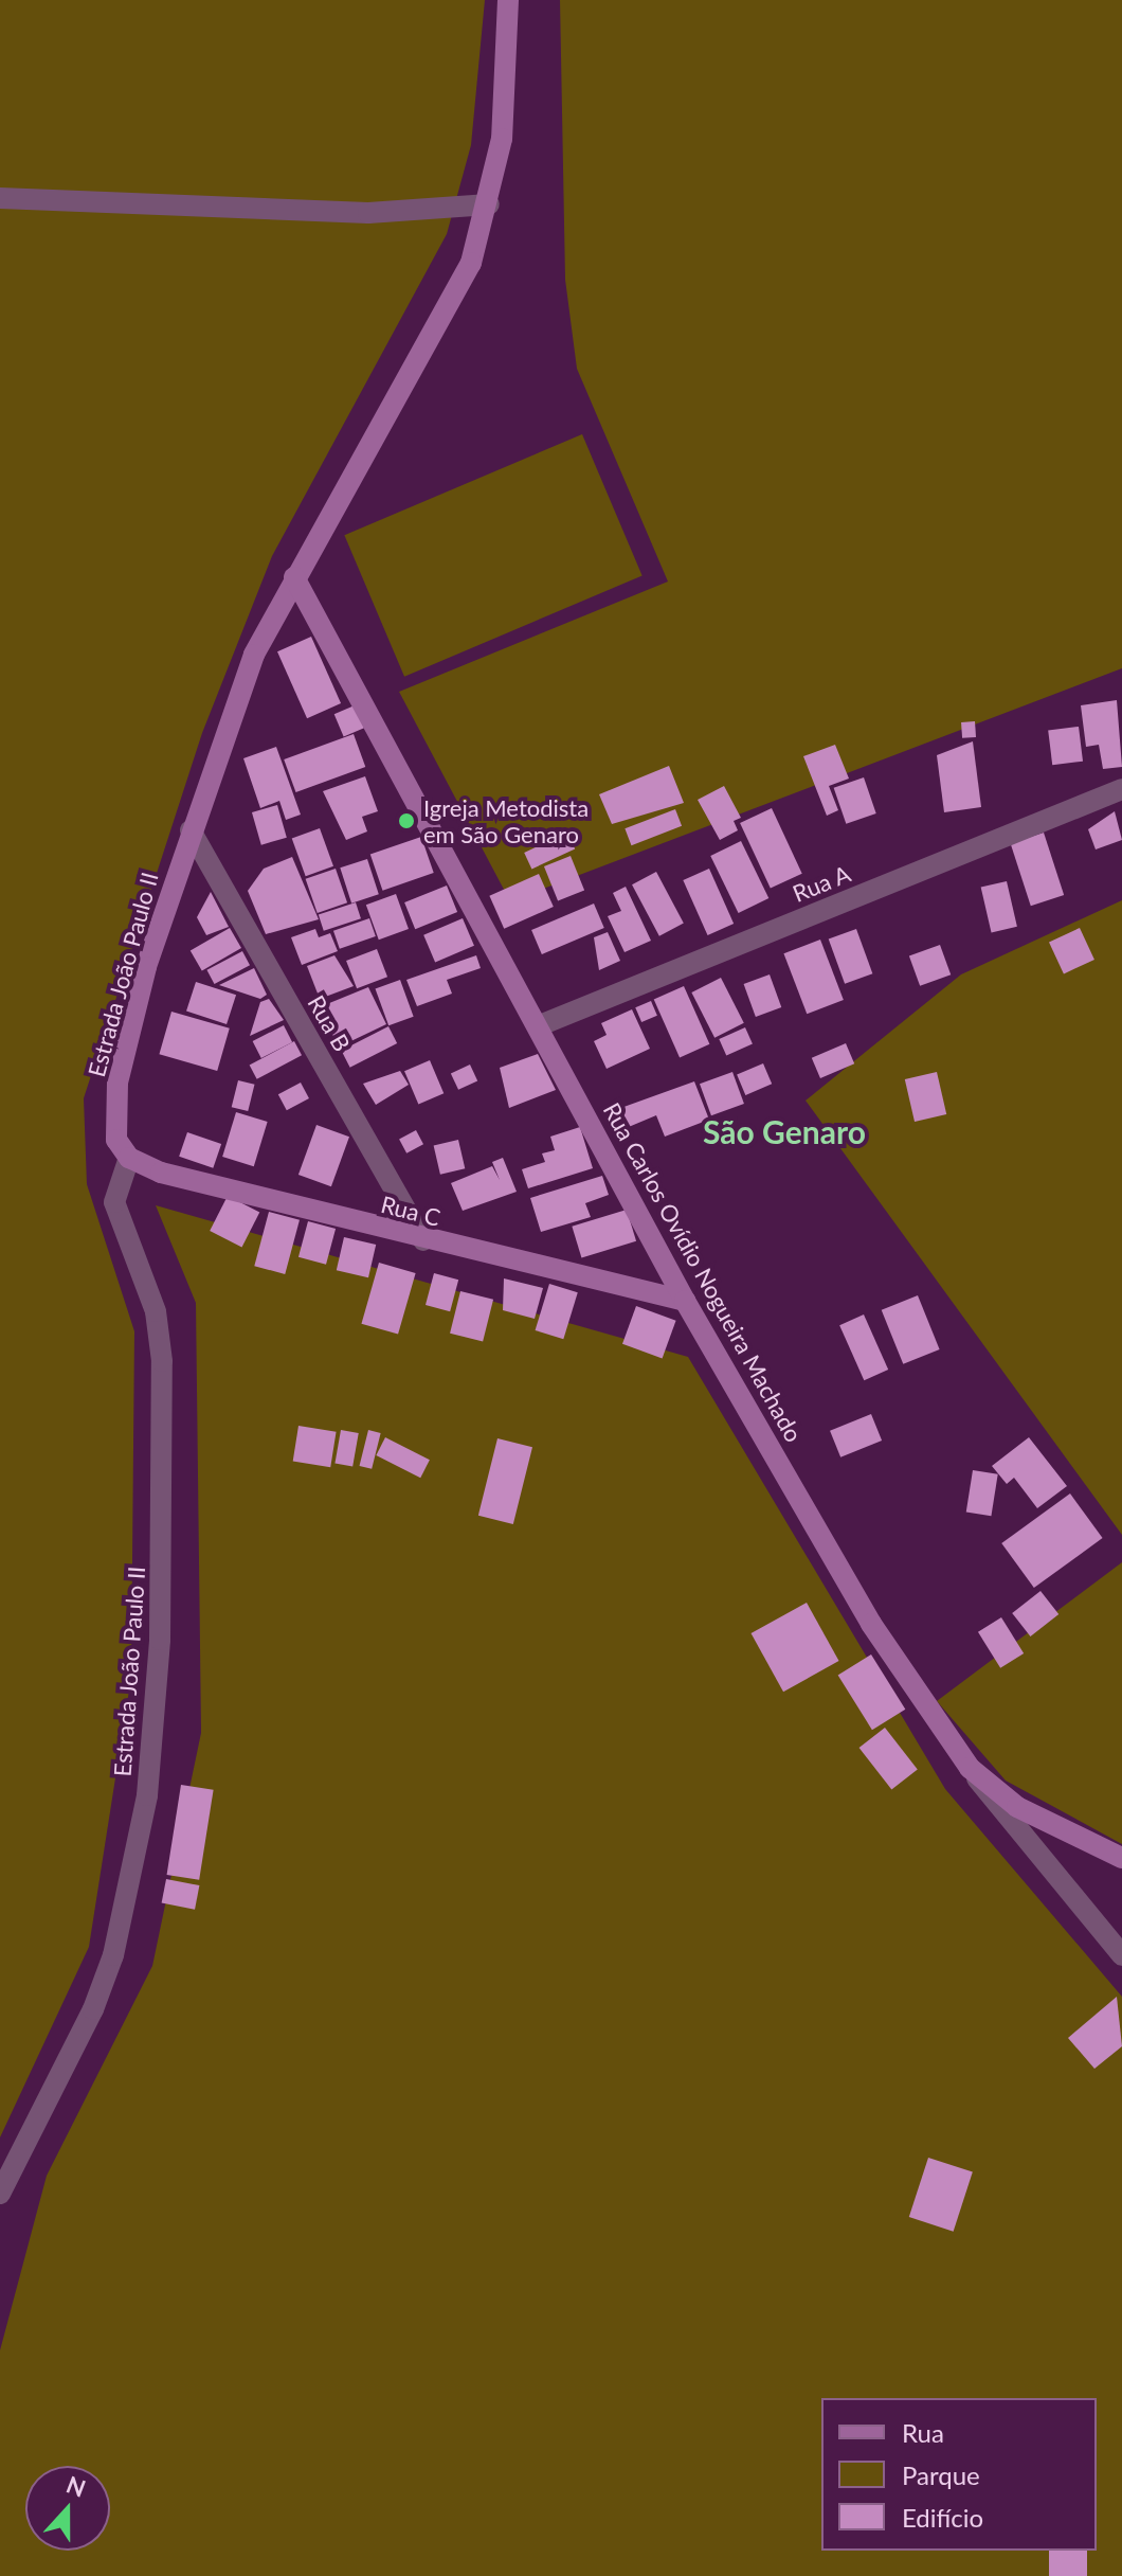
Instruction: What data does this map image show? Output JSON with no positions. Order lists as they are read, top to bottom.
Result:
{
  "streets": {
    "street": [
      "Rua A",
      "Estrada João Paulo II",
      "Rua B",
      "Rua C",
      "Rua Carlos Ovídio Nogueira Machado"
    ]
  },
  "crossings": [
    ["Rua A", "Rua Carlos Ovídio Nogueira Machado"],
    ["Estrada João Paulo II", "Rua B"],
    ["Estrada João Paulo II", "Rua C"],
    ["Estrada João Paulo II", "Rua Carlos Ovídio Nogueira Machado"],
    ["Rua B", "Rua C"],
    ["Rua C", "Rua Carlos Ovídio Nogueira Machado"]
  ],
  "districts": ["São Genaro"],
  "places": ["Igreja Metodista em São Genaro"],
  "legend": ["Rua", "Parque", "Edifício"],
  "north": "top"
}
